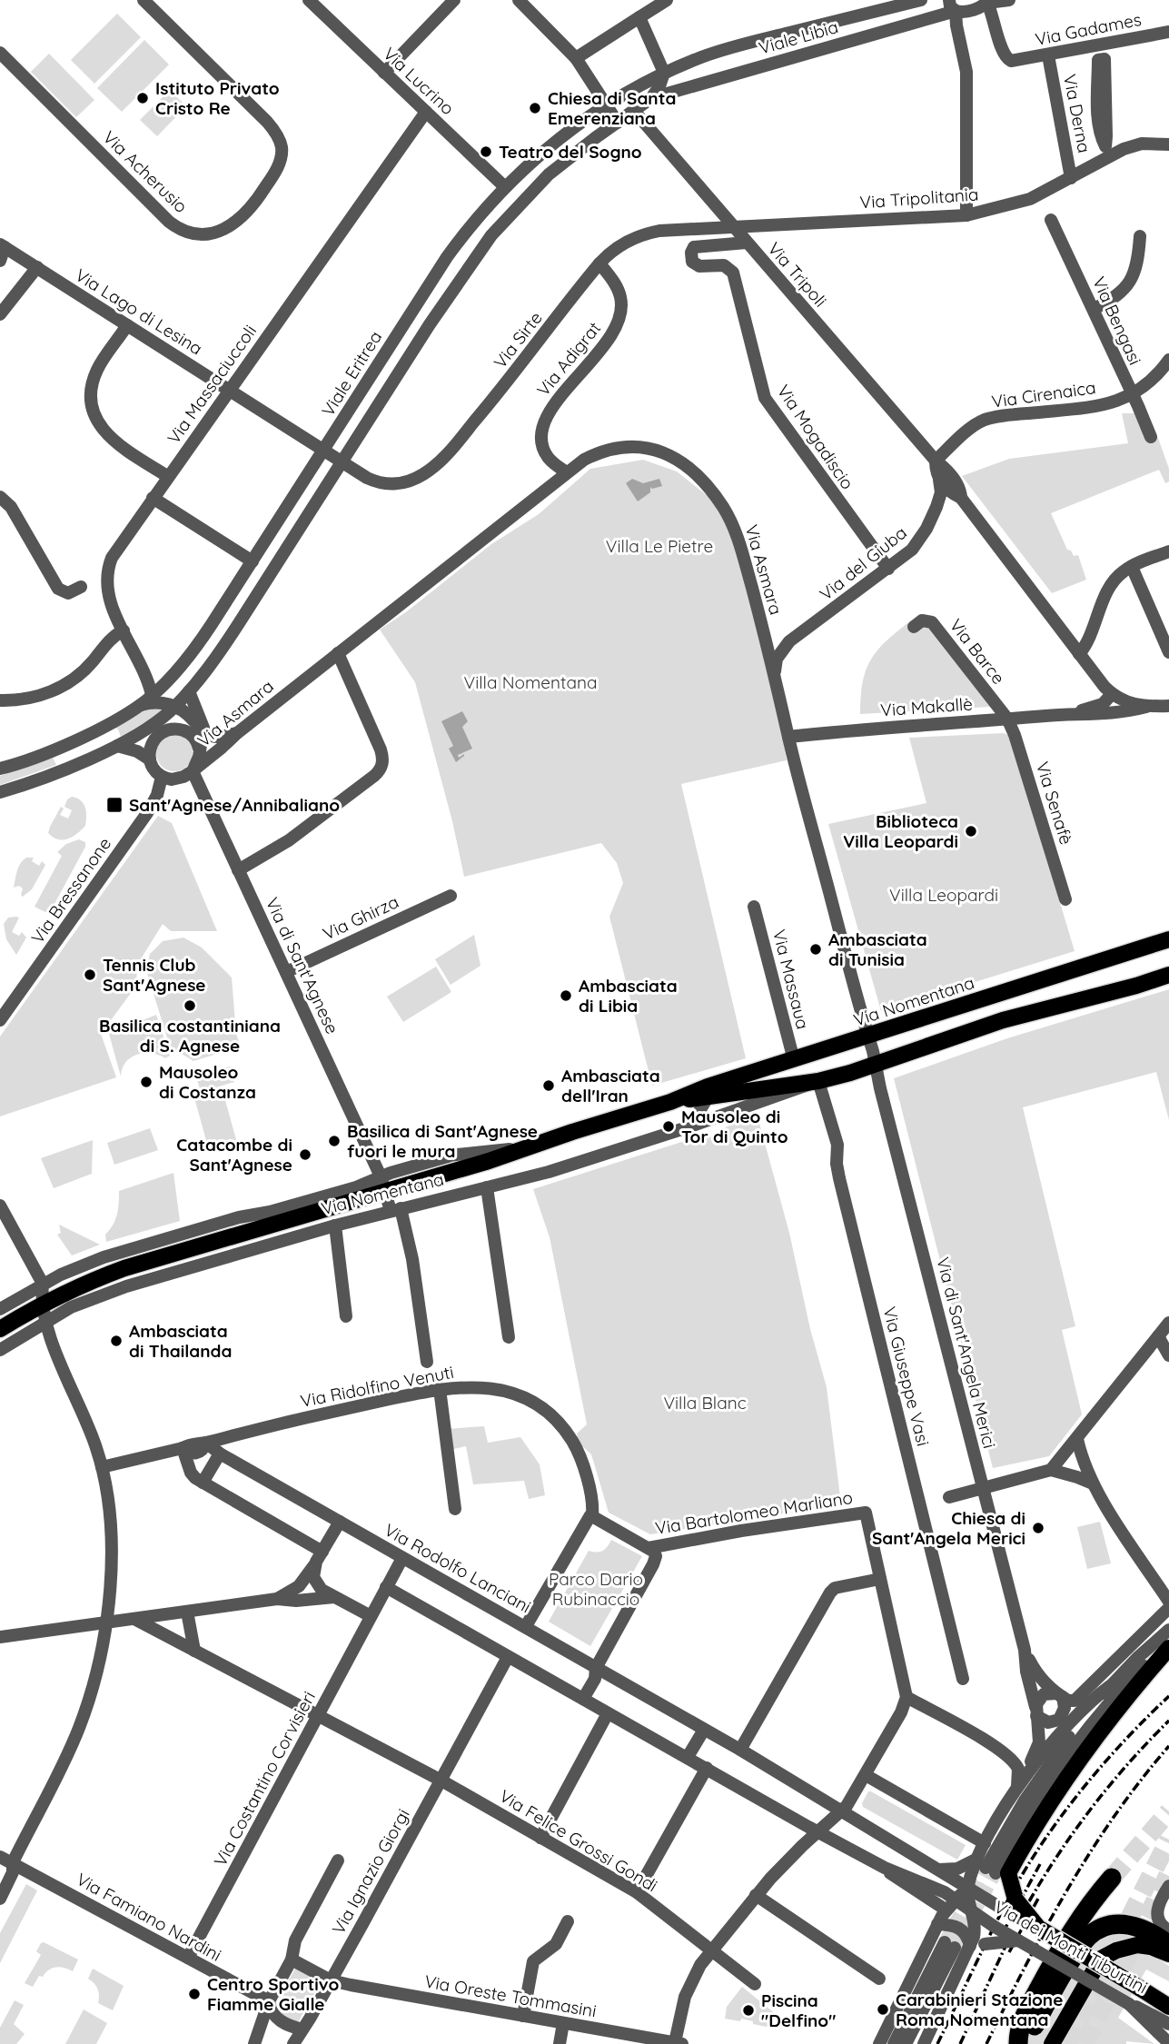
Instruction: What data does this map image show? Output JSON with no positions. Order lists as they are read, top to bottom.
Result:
{
  "streets": {
    "main road": ["Via Nomentana", "Via dei Monti Tiburtini"],
    "street": [
      "Via Gadames",
      "Viale Libia",
      "Via Lucrino",
      "Via Derna",
      "Via Acherusio",
      "Via Tripolitania",
      "Via Tripoli",
      "Via Lago di Lesina",
      "Via Bengasi",
      "Via Sirte",
      "Via Adigrat",
      "Viale Eritrea",
      "Via Massaciuccoli",
      "Via Cirenaica",
      "Via Mogadiscio",
      "Via del Giuba",
      "Via Asmara",
      "Via Barce",
      "Via Makallè",
      "Via Senafè",
      "Via Bressanone",
      "Via Ghirza",
      "Via di Sant'Agnese",
      "Via Massaua",
      "Via di Sant'Angela Merici",
      "Via Giuseppe Vasi",
      "Via Ridolfino Venuti",
      "Via Bartolomeo Marliano",
      "Via Rodolfo Lanciani",
      "Via Costantino Corvisieri",
      "Via Felice Grossi Gondi",
      "Via Ignazio Giorgi",
      "Via Famiano Nardini",
      "Via Oreste Tommasini"
    ]
  },
  "crossings": [
    ["Via Gadames", "Viale Libia"],
    ["Via Gadames", "Via Derna"],
    ["Viale Libia", "Viale Eritrea"],
    ["Via Lucrino", "Viale Eritrea"],
    ["Via Lucrino", "Via Massaciuccoli"],
    ["Via Derna", "Via Tripolitania"],
    ["Via Tripolitania", "Via Tripoli"],
    ["Via Tripolitania", "Via Sirte"],
    ["Via Tripoli", "Via Sirte"],
    ["Via Tripoli", "Via Cirenaica"],
    ["Via Tripoli", "Via Mogadiscio"],
    ["Via Tripoli", "Via del Giuba"],
    ["Via Tripoli", "Via Makallè"],
    ["Via Lago di Lesina", "Via Sirte"],
    ["Via Lago di Lesina", "Viale Eritrea"],
    ["Via Lago di Lesina", "Via Massaciuccoli"],
    ["Via Bengasi", "Via Cirenaica"],
    ["Via Sirte", "Via Adigrat"],
    ["Via Sirte", "Viale Eritrea"],
    ["Via Adigrat", "Via Asmara"],
    ["Viale Eritrea", "Via Massaciuccoli"],
    ["Via Mogadiscio", "Via del Giuba"],
    ["Via del Giuba", "Via Asmara"],
    ["Via Asmara", "Via Makallè"],
    ["Via Asmara", "Via Bressanone"],
    ["Via Asmara", "Via di Sant'Agnese"],
    ["Via Asmara", "Via Nomentana"],
    ["Via Asmara", "Via di Sant'Angela Merici"],
    ["Via Barce", "Via Makallè"],
    ["Via Barce", "Via Senafè"],
    ["Via Makallè", "Via Senafè"],
    ["Via Bressanone", "Via di Sant'Agnese"],
    ["Via Ghirza", "Via di Sant'Agnese"],
    ["Via di Sant'Agnese", "Via Nomentana"],
    ["Via Massaua", "Via Nomentana"],
    ["Via Nomentana", "Via di Sant'Angela Merici"],
    ["Via Nomentana", "Via Giuseppe Vasi"],
    ["Via Ridolfino Venuti", "Via Rodolfo Lanciani"],
    ["Via Rodolfo Lanciani", "Via Costantino Corvisieri"],
    ["Via Rodolfo Lanciani", "Via dei Monti Tiburtini"],
    ["Via Costantino Corvisieri", "Via Felice Grossi Gondi"],
    ["Via Costantino Corvisieri", "Via Famiano Nardini"],
    ["Via Felice Grossi Gondi", "Via Ignazio Giorgi"],
    ["Via Ignazio Giorgi", "Via Oreste Tommasini"]
  ],
  "parks": [
    "Villa Le Pietre",
    "Villa Nomentana",
    "Villa Leopardi",
    "Villa Blanc",
    "Parco Dario Rubinaccio"
  ],
  "places": {
    "other": [
      "Istituto Privato Cristo Re",
      "Chiesa di Santa Emerenziana",
      "Teatro del Sogno",
      "Biblioteca Villa Leopardi",
      "Ambasciata di Tunisia",
      "Tennis Club Sant'Agnese",
      "Ambasciata di Libia",
      "Basilica costantiniana di S. Agnese",
      "Mausoleo di Costanza",
      "Ambasciata dell'Iran",
      "Mausoleo di Tor di Quinto",
      "Basilica di Sant'Agnese fuori le mura",
      "Catacombe di Sant'Agnese",
      "Ambasciata di Thailanda",
      "Chiesa di Sant'Angela Merici",
      "Centro Sportivo Fiamme Gialle",
      "Carabinieri Stazione Roma Nomentana",
      "Piscina \"Delfino\""
    ],
    "transit": ["Sant'Agnese/Annibaliano"]
  }
}
